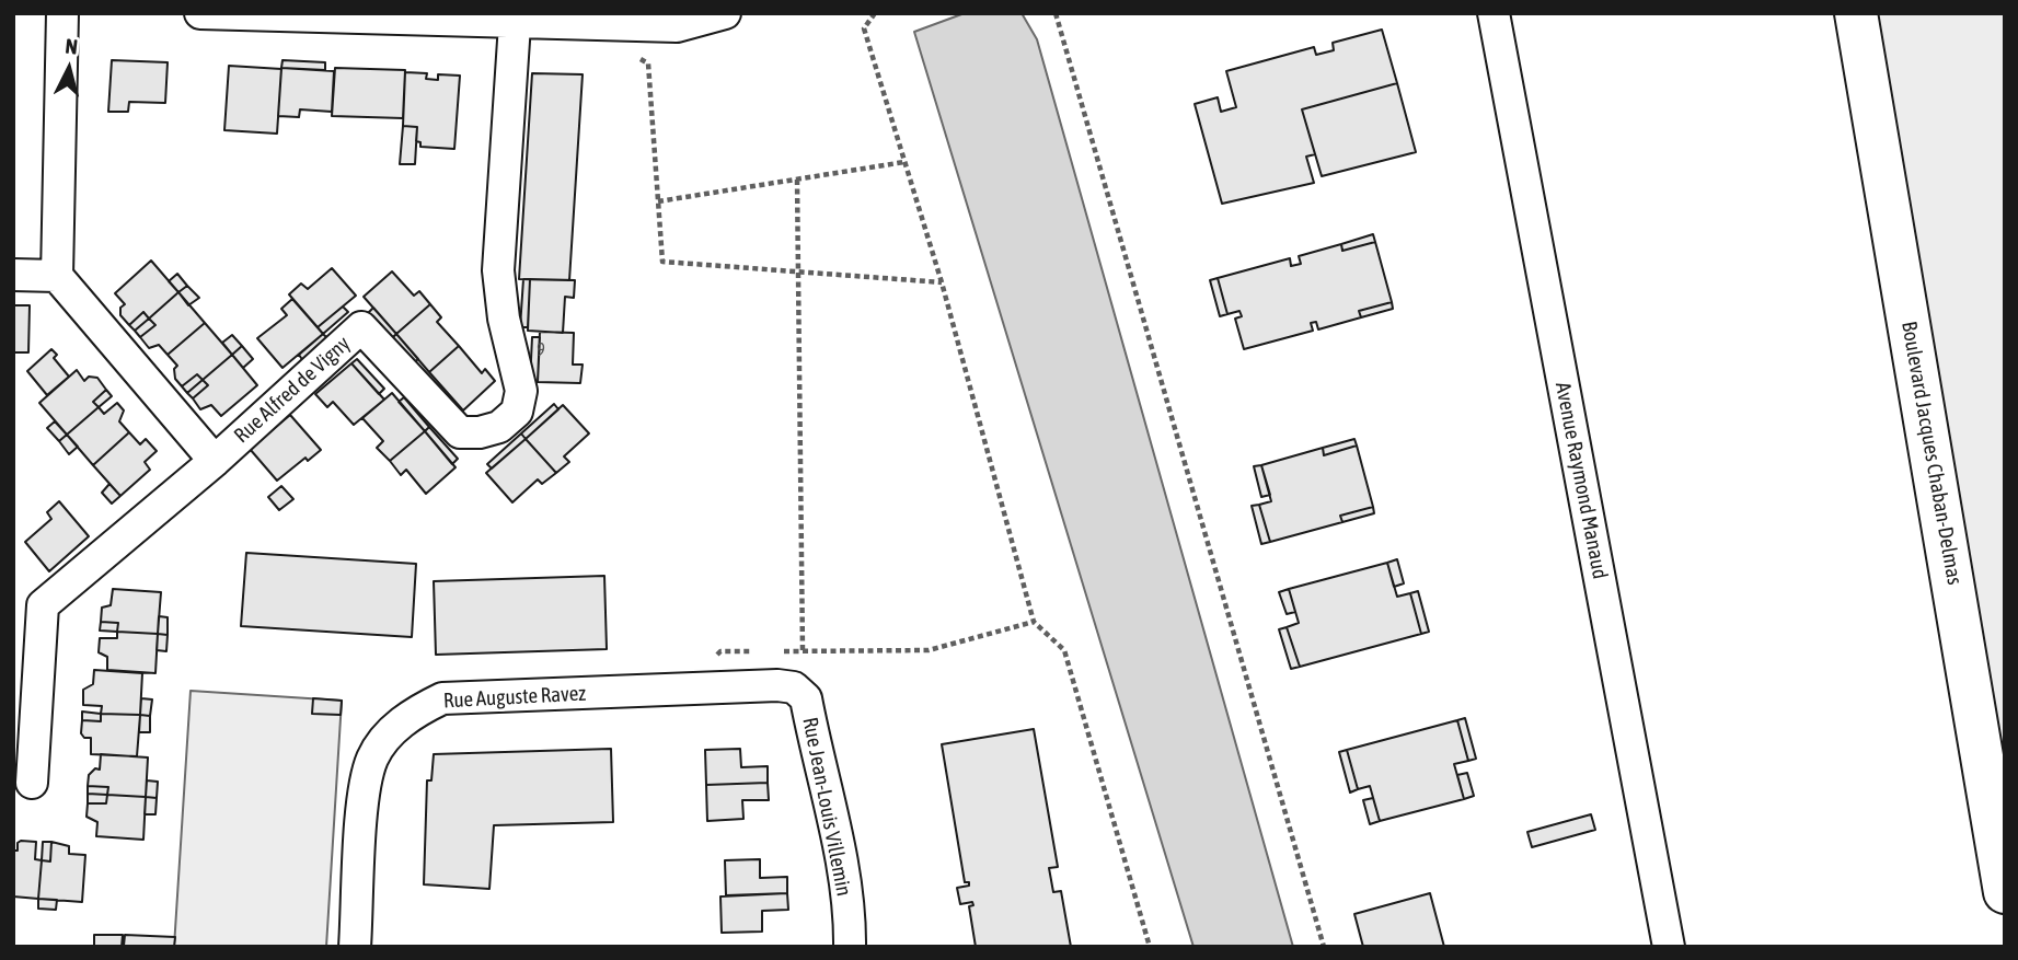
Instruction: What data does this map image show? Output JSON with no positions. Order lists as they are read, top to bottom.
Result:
{
  "streets": {
    "main road": ["Boulevard Jacques Chaban-Delmas"],
    "street": [
      "Rue Alfred de Vigny",
      "Avenue Raymond Manaud",
      "Rue Auguste Ravez",
      "Rue Jean-Louis Villemin"
    ]
  },
  "crossings": [
    ["Rue Auguste Ravez", "Rue Jean-Louis Villemin"]
  ],
  "house_numbers": ["9"],
  "north": "top"
}
